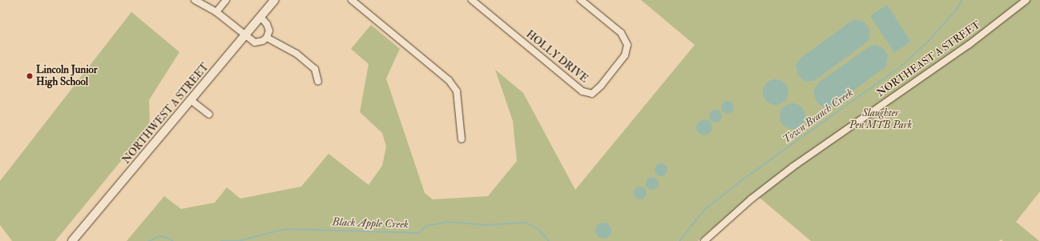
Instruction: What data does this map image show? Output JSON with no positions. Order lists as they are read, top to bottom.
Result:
{
  "streets": {
    "street": ["HOLLY DRIVE", "NORTHEAST A STREET", "NORTHWEST A STREET"]
  },
  "water": ["Town Branch Creek", "Black Apple Creek"],
  "parks": ["Slaughter Pen MTB Park"],
  "places": ["Lincoln Junior High School"]
}
